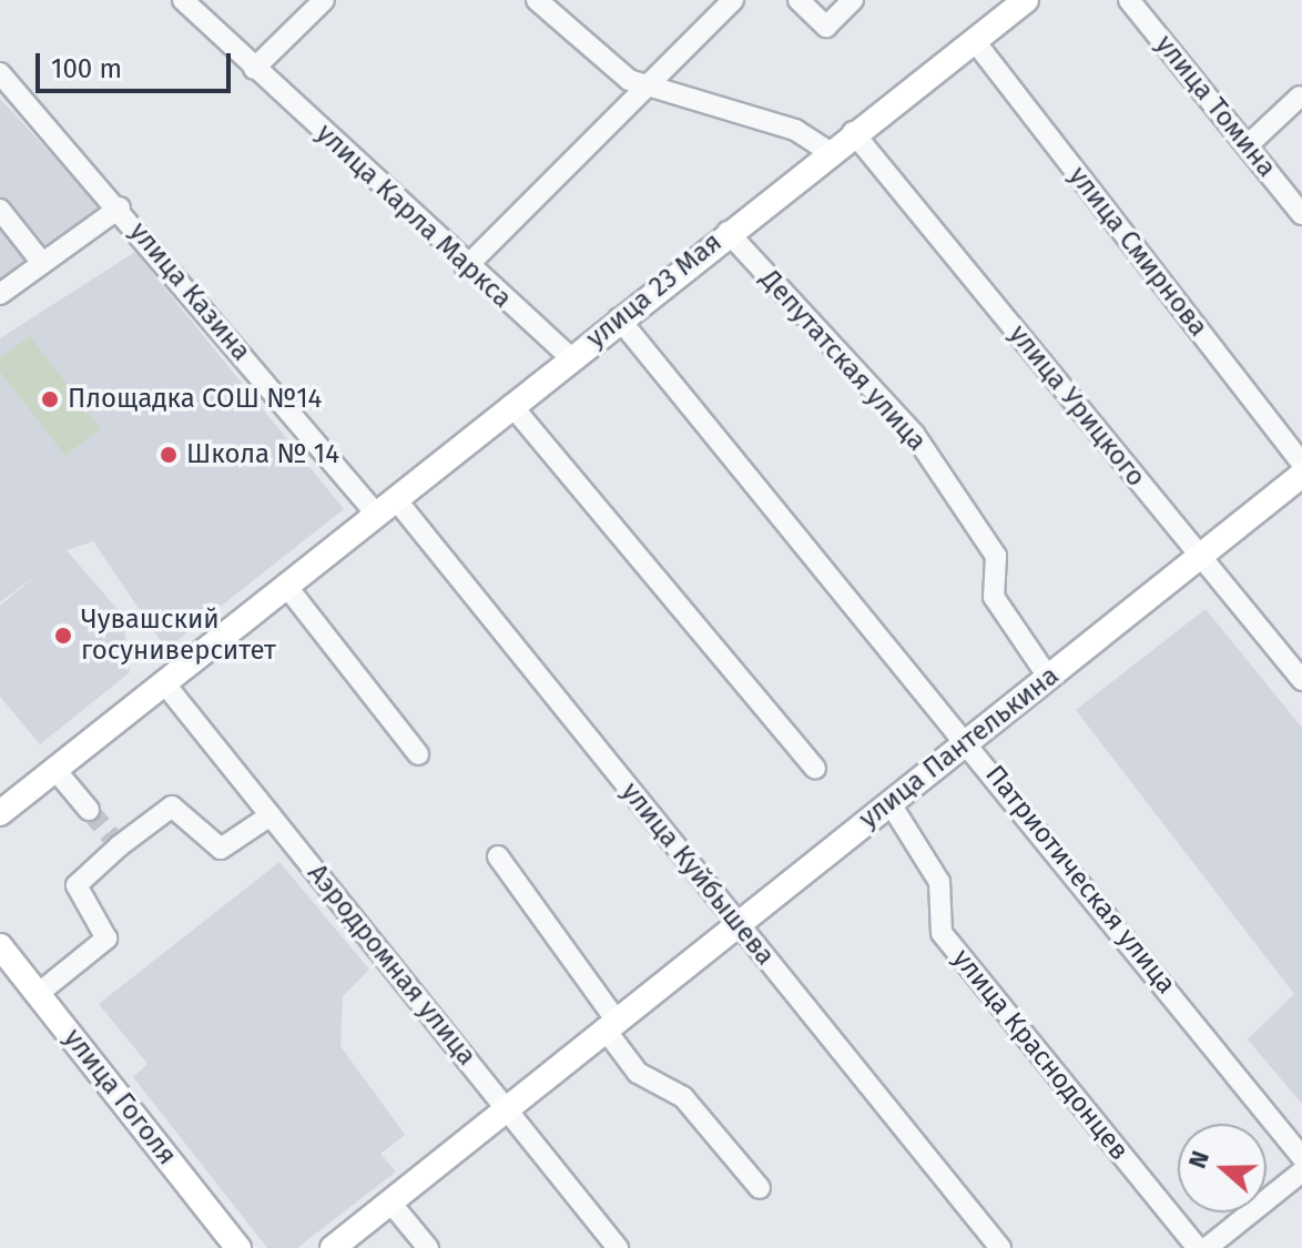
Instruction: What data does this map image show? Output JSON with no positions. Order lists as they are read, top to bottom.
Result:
{
  "streets": {
    "main road": ["улица 23 Мая", "улица Пантелькина", "улица Гоголя"],
    "street": [
      "улица Томина",
      "улица Карла Маркса",
      "улица Смирнова",
      "улица Казина",
      "Депутатская улица",
      "улица Урицкого",
      "улица Куйбышева",
      "Патриотическая улица",
      "Аэродромная улица",
      "улица Краснодонцев"
    ]
  },
  "crossings": [
    ["улица Карла Маркса", "улица 23 Мая"],
    ["улица Смирнова", "улица 23 Мая"],
    ["улица 23 Мая", "улица Казина"],
    ["улица 23 Мая", "Депутатская улица"],
    ["улица 23 Мая", "улица Урицкого"],
    ["улица 23 Мая", "улица Куйбышева"],
    ["улица 23 Мая", "Патриотическая улица"],
    ["улица 23 Мая", "Аэродромная улица"],
    ["улица Казина", "улица Куйбышева"],
    ["Депутатская улица", "улица Пантелькина"],
    ["улица Урицкого", "улица Пантелькина"],
    ["улица Пантелькина", "улица Куйбышева"],
    ["улица Пантелькина", "Патриотическая улица"],
    ["улица Пантелькина", "Аэродромная улица"],
    ["улица Пантелькина", "улица Краснодонцев"]
  ],
  "places": ["Площадка СОШ №14", "Школа № 14", "Чувашский госуниверситет"],
  "scale_bar": "100 m",
  "north": "left"
}
